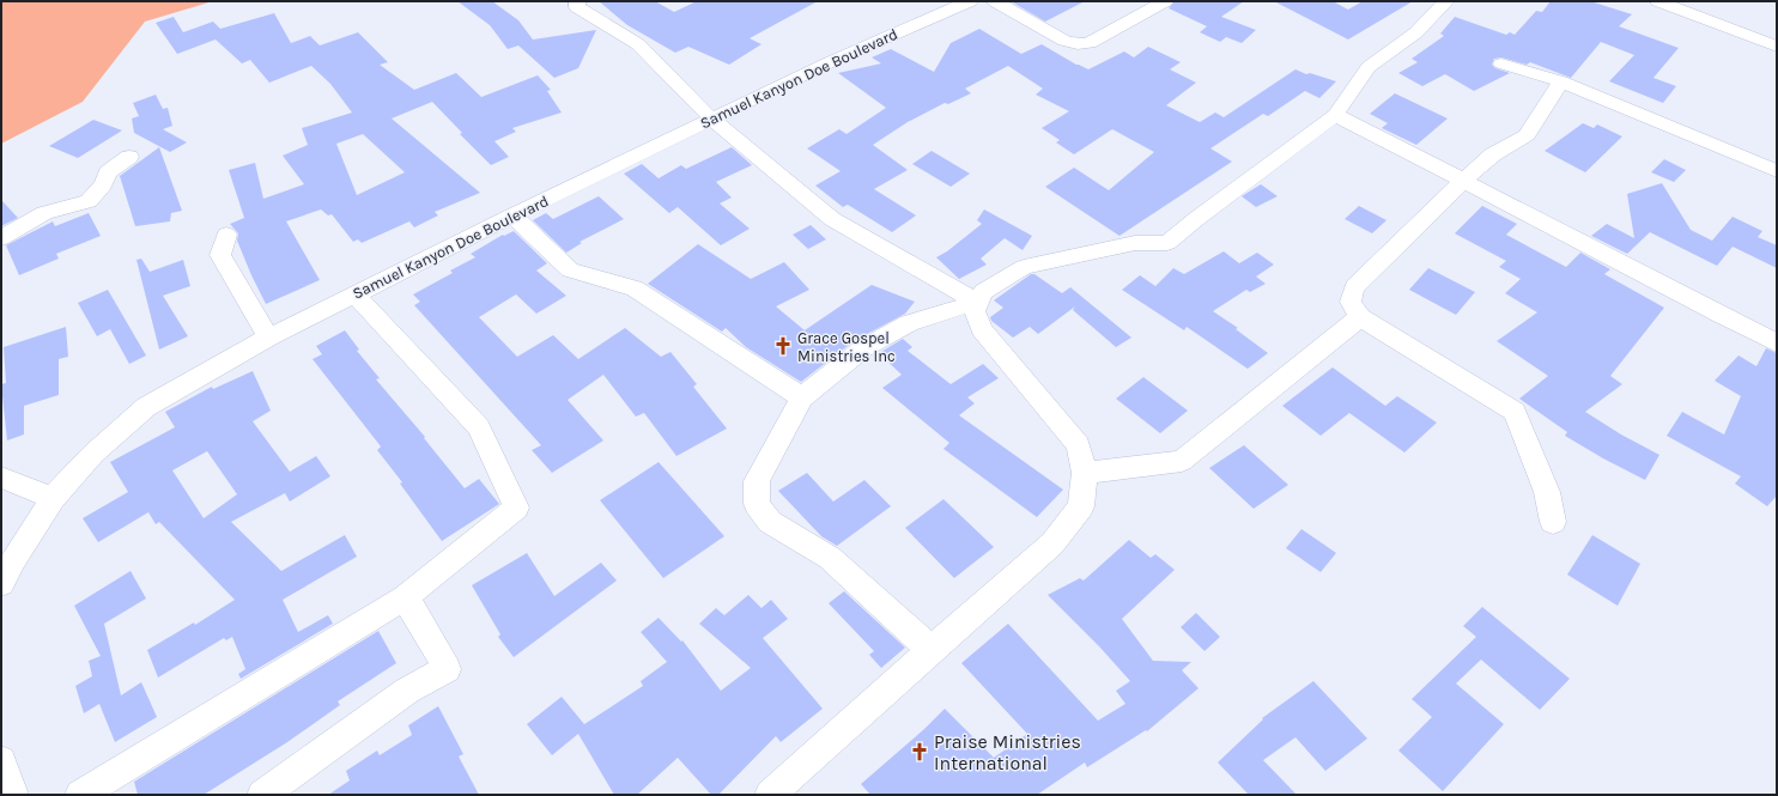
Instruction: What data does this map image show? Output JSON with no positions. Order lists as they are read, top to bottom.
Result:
{
  "streets": {
    "street": ["Samuel Kanyon Doe Boulevard"]
  },
  "places": {
    "church": ["Grace Gospel Ministries Inc", "Praise Ministries International"]
  }
}
